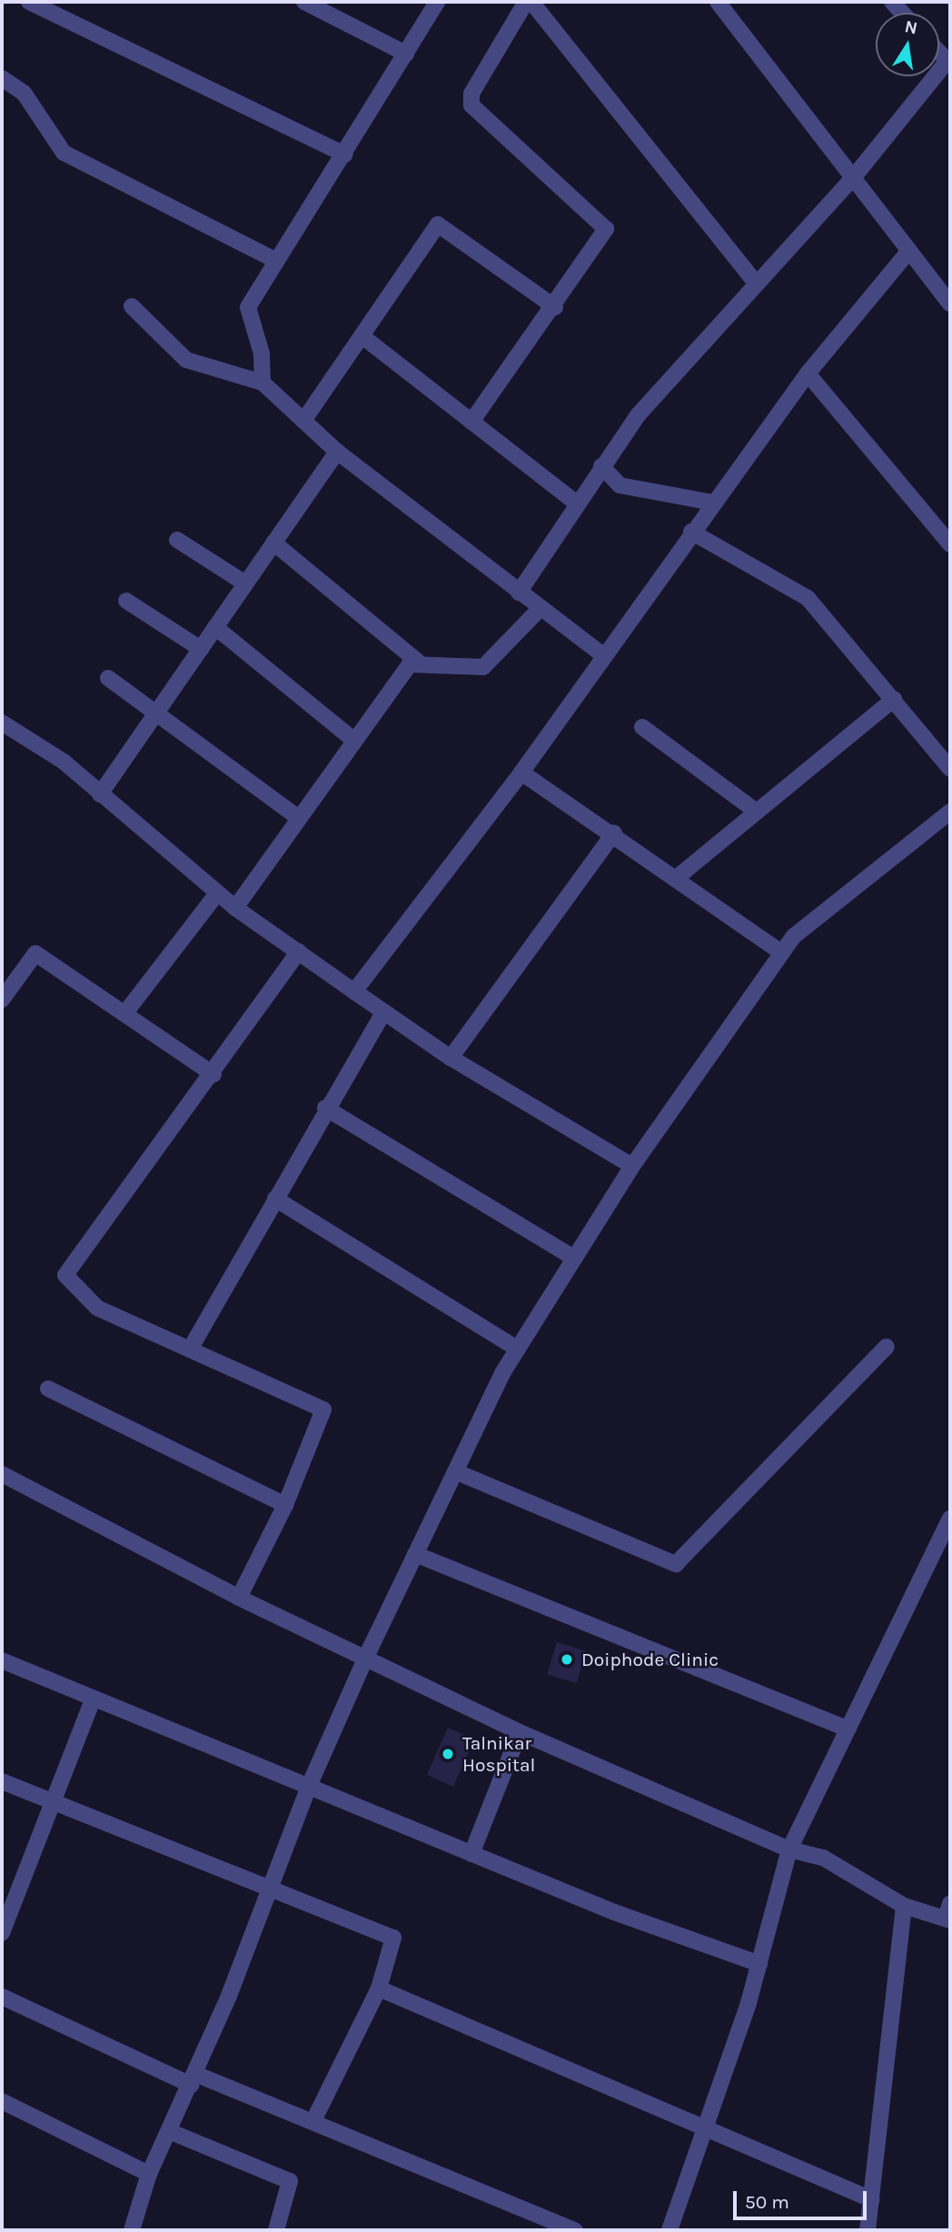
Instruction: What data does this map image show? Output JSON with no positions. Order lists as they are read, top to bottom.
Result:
{
  "places": ["Doiphode Clinic", "Talnikar Hospital"],
  "scale_bar": "50 m",
  "north": "top"
}
